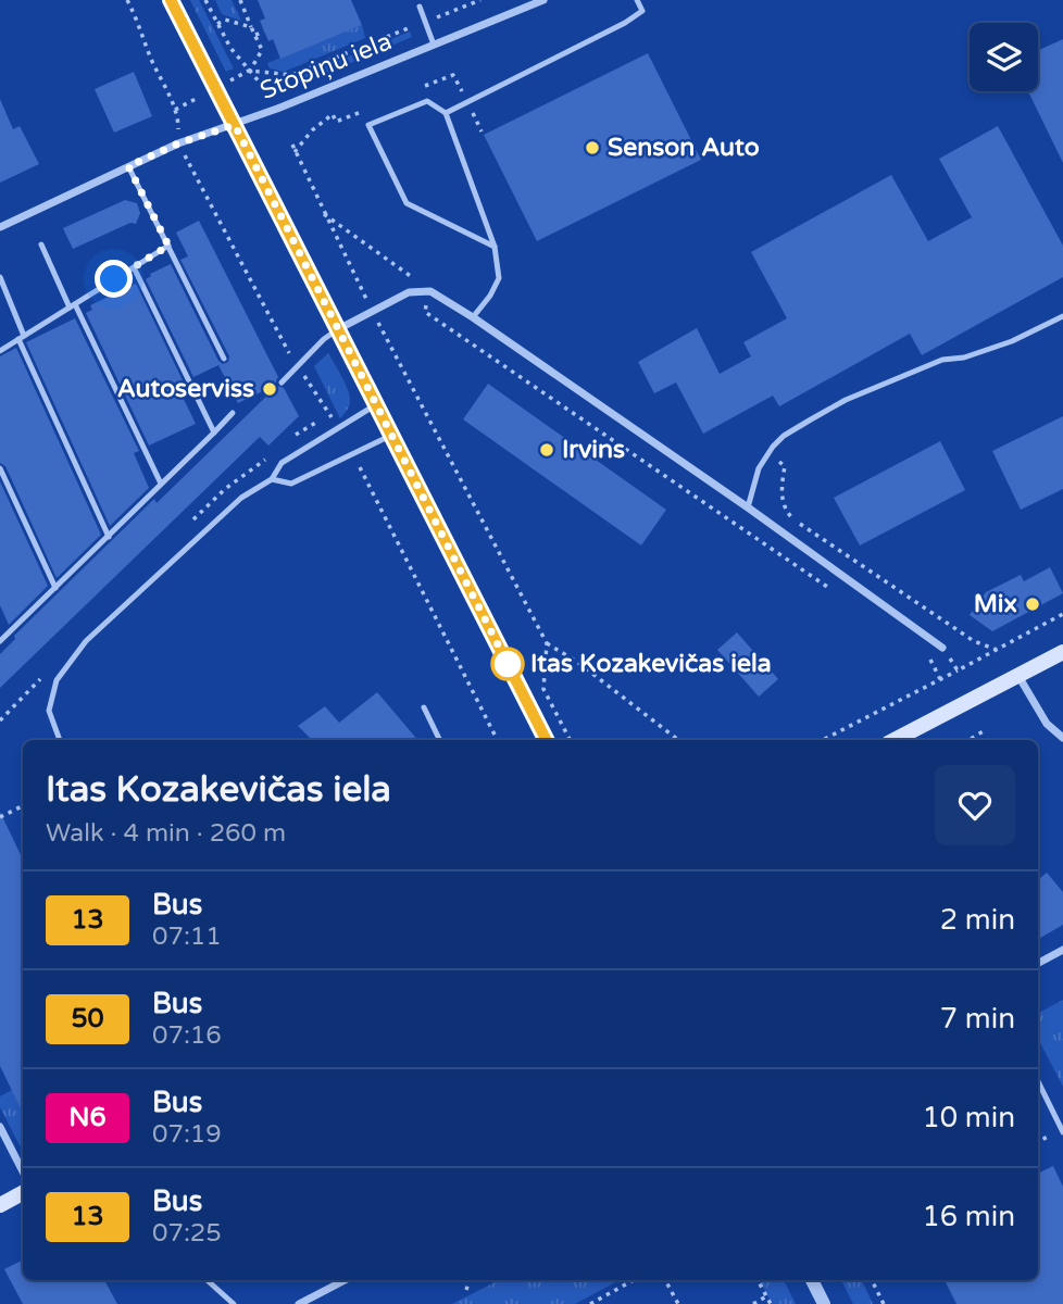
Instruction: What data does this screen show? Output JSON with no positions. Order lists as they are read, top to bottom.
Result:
{
  "streets": {
    "street": ["Stopiņu iela"]
  },
  "places": [
    "Senson Auto",
    "Autoserviss",
    "Irvins",
    "Mix",
    "Itas Kozakevičas iela"
  ],
  "lines": ["bus line 13"],
  "page": {
    "heading": ["Itas Kozakevičas iela", "Walk · 4 min · 260 m"],
    "list": [
      {
        "mark": "13",
        "name": "Bus",
        "note": "07:11",
        "value": "2 min"
      },
      {
        "mark": "50",
        "name": "Bus",
        "note": "07:16",
        "value": "7 min"
      },
      {
        "mark": "N6",
        "name": "Bus",
        "note": "07:19",
        "value": "10 min"
      },
      {
        "mark": "13",
        "name": "Bus",
        "note": "07:25",
        "value": "16 min"
      }
    ]
  }
}
